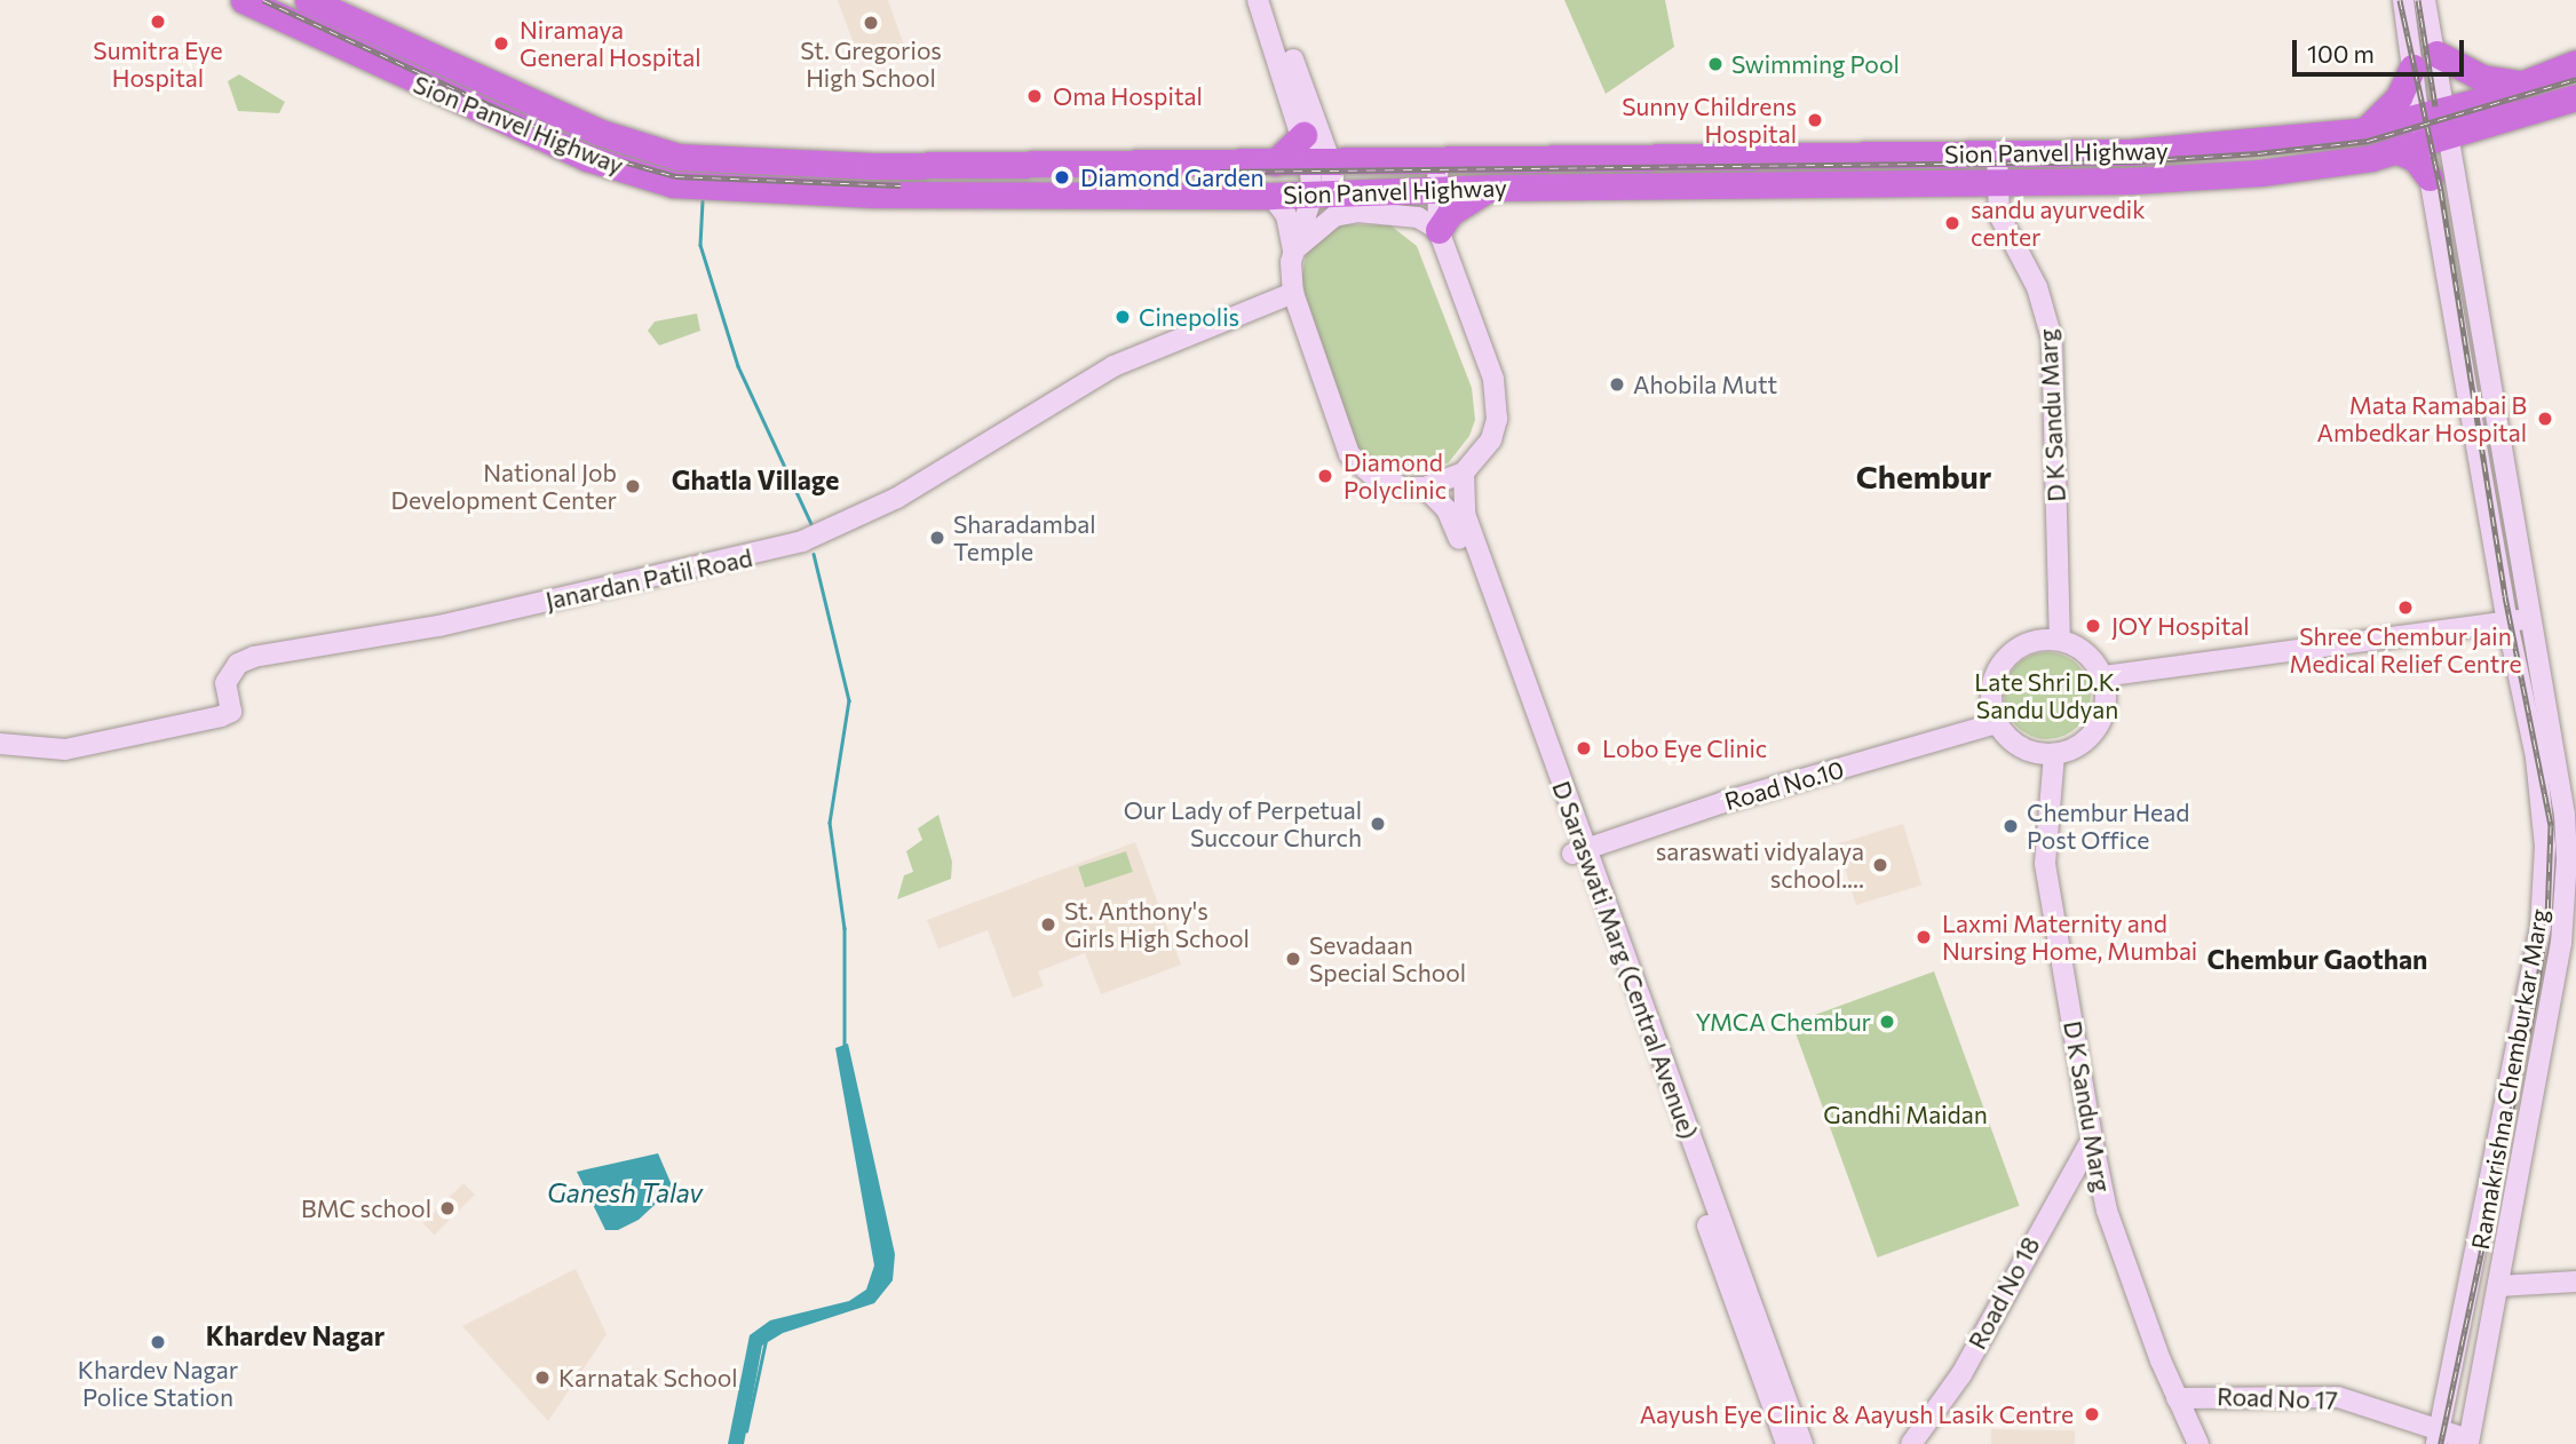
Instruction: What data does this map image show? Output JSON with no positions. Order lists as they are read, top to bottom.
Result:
{
  "streets": {
    "highway": ["Sion Panvel Highway"],
    "main road": [
      "D K Sandu Marg",
      "Janardan Patil Road",
      "Road No.10",
      "D Saraswati Marg (Central Avenue)",
      "Ramakrishna Chemburkar Marg",
      "Road No 18",
      "Road No 17"
    ]
  },
  "crossings": [
    ["Sion Panvel Highway", "D K Sandu Marg"],
    ["Sion Panvel Highway", "Ramakrishna Chemburkar Marg"],
    ["D K Sandu Marg", "Road No.10"],
    ["D K Sandu Marg", "Road No 18"],
    ["D K Sandu Marg", "Road No 17"],
    ["Janardan Patil Road", "D Saraswati Marg (Central Avenue)"],
    ["Road No.10", "D Saraswati Marg (Central Avenue)"],
    ["Ramakrishna Chemburkar Marg", "Road No 17"]
  ],
  "districts": [
    "Chembur",
    "Ghatla Village",
    "Chembur Gaothan",
    "Khardev Nagar"
  ],
  "water": ["Ganesh Talav"],
  "parks": ["Late Shri D.K. Sandu Udyan", "Gandhi Maidan"],
  "places": [
    "Sumitra Eye Hospital",
    "St. Gregorios High School",
    "Niramaya General Hospital",
    "Swimming Pool",
    "Oma Hospital",
    "Sunny Childrens Hospital",
    "Diamond Garden",
    "sandu ayurvedik center",
    "Cinepolis",
    "Ahobila Mutt",
    "Mata Ramabai B Ambedkar Hospital",
    "Diamond Polyclinic",
    "National Job Development Center",
    "Sharadambal Temple",
    "Shree Chembur Jain Medical Relief Centre",
    "JOY Hospital",
    "Lobo Eye Clinic",
    "Our Lady of Perpetual Succour Church",
    "Chembur Head Post Office",
    "saraswati vidyalaya school....",
    "St. Anthony's Girls High School",
    "Laxmi Maternity and Nursing Home, Mumbai",
    "Sevadaan Special School",
    "YMCA Chembur",
    "BMC school",
    "Khardev Nagar Police Station",
    "Karnatak School",
    "Aayush Eye Clinic & Aayush Lasik Centre"
  ],
  "scale_bar": "100 m"
}
